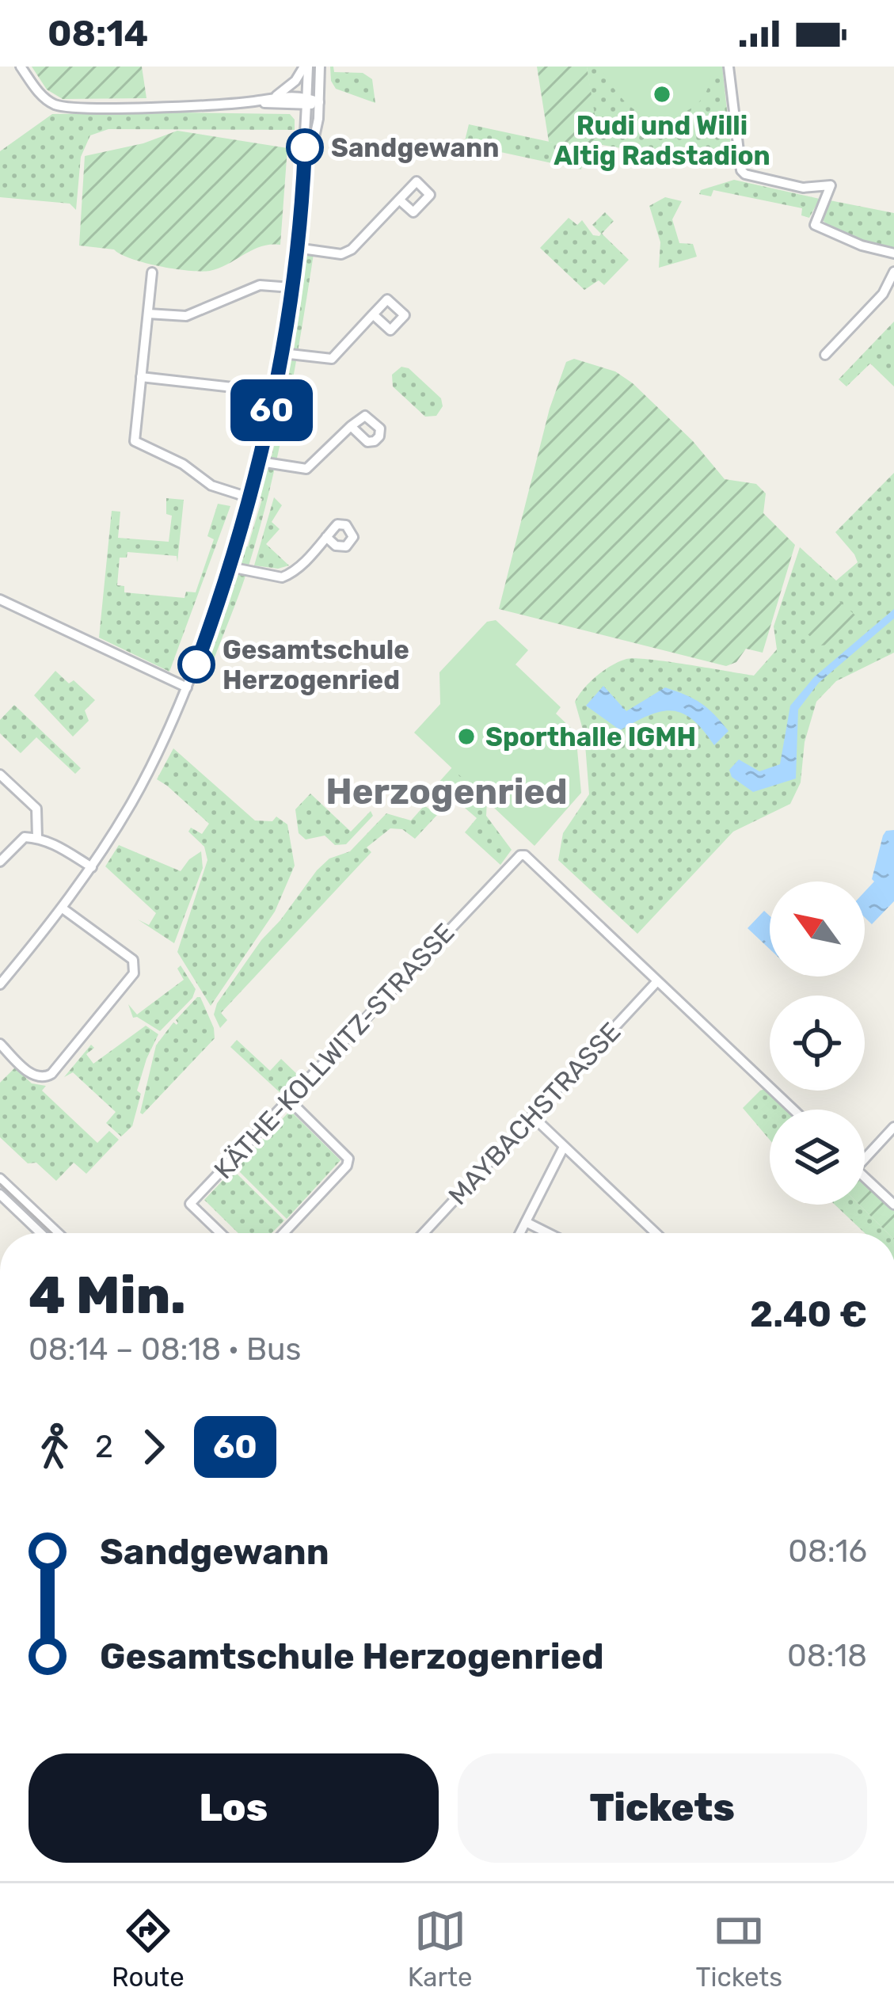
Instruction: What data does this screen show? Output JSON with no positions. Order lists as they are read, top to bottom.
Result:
{
  "streets": {
    "street": ["KÄTHE-KOLLWITZ-STRASSE", "MAYBACHSTRASSE"]
  },
  "crossings": [
    ["KÄTHE-KOLLWITZ-STRASSE", "MAYBACHSTRASSE"]
  ],
  "districts": ["Herzogenried"],
  "places": [
    "Rudi und Willi Altig Radstadion",
    "Sandgewann",
    "Gesamtschule Herzogenried",
    "Sporthalle IGMH"
  ],
  "lines": ["bus line 60"],
  "north": "top left",
  "page": {
    "status": "08:14",
    "on_map": "60",
    "heading": ["4 Min.", "08:14 – 08:18 · Bus", "2.40 €"],
    "legs": ["2", "60"],
    "list": [
      {
        "name": "Sandgewann",
        "value": "08:16"
      },
      {
        "name": "Gesamtschule Herzogenried",
        "value": "08:18"
      }
    ],
    "buttons": ["Los", "Tickets"],
    "tabs": ["Route", "Karte", "Tickets"]
  }
}
